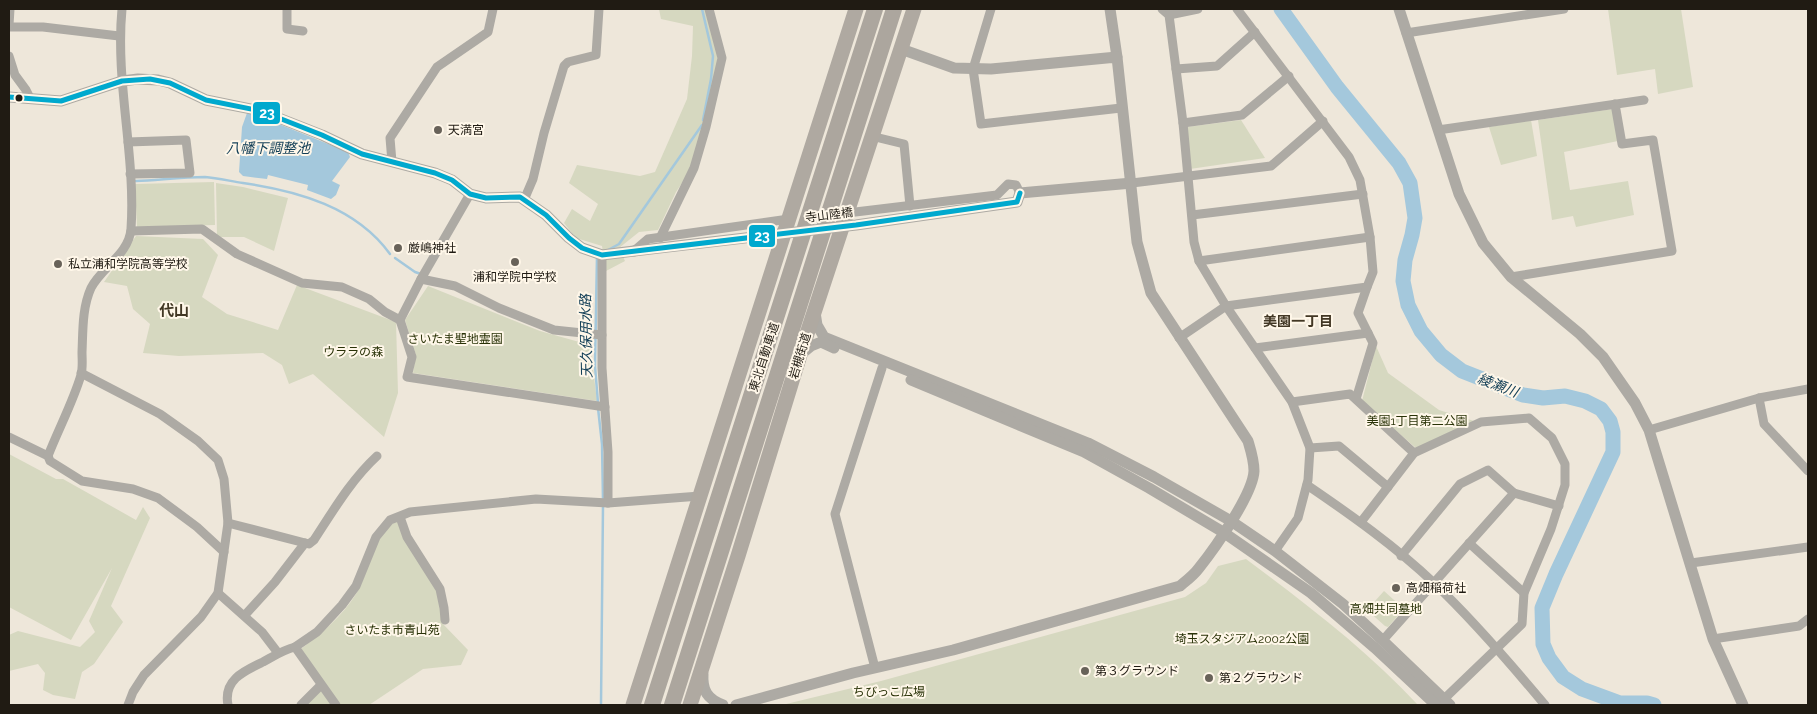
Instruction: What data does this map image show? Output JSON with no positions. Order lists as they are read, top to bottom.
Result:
{
  "streets": {
    "highway": ["岩槻街道", "東北自動車道"],
    "street": ["寺山陸橋"]
  },
  "districts": ["代山", "美園一丁目"],
  "water": ["八幡下調整池", "天久保用水路", "綾瀬川"],
  "parks": [
    "さいたま聖地霊園",
    "ウララの森",
    "美園1丁目第二公園",
    "高畑共同墓地",
    "さいたま市青山苑",
    "埼玉スタジアム2002公園",
    "ちびっこ広場"
  ],
  "places": [
    "天満宮",
    "厳嶋神社",
    "浦和学院中学校",
    "私立浦和学院高等学校",
    "高畑稲荷社",
    "第３グラウンド",
    "第２グラウンド"
  ],
  "lines": ["transit line 23"]
}
